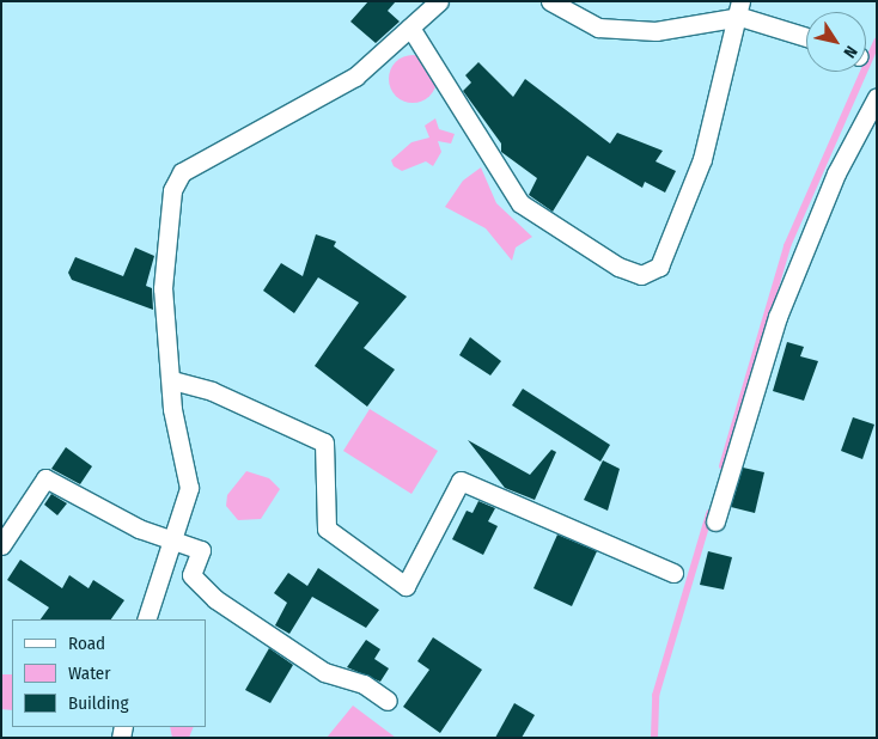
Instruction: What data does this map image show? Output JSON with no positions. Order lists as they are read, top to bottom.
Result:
{
  "legend": ["Road", "Water", "Building"],
  "north": "bottom right"
}
